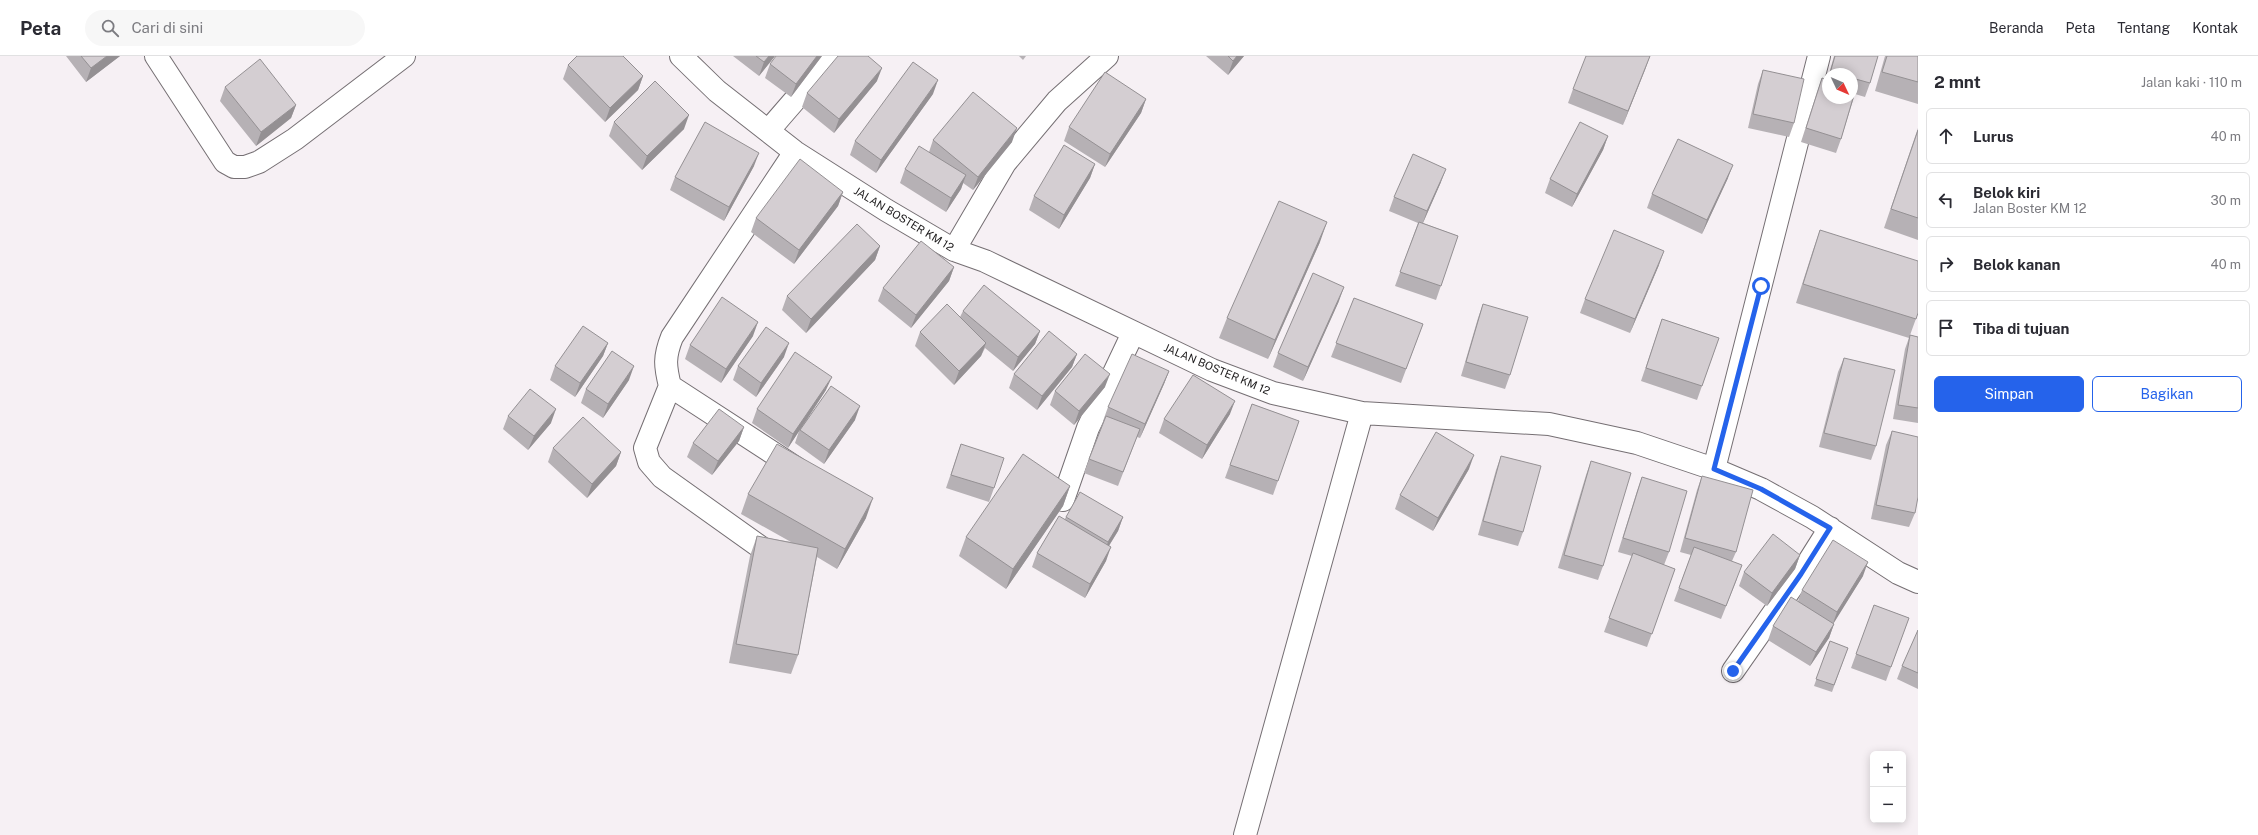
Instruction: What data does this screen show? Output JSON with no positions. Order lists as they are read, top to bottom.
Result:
{
  "streets": {
    "street": ["JALAN BOSTER KM 12"]
  },
  "north": "bottom right",
  "page": {
    "header": "Peta",
    "search": "Cari di sini",
    "nav": [
      "Beranda",
      "Peta",
      "Tentang",
      "Kontak"
    ],
    "heading": ["2 mnt", "Jalan kaki · 110 m"],
    "list": [
      ["Lurus", "40 m"],
      ["Belok kiri", "Jalan Boster KM 12", "30 m"],
      ["Belok kanan", "40 m"],
      "Tiba di tujuan"
    ],
    "buttons": ["Simpan", "Bagikan"],
    "map_buttons": ["+", "−"]
  }
}
